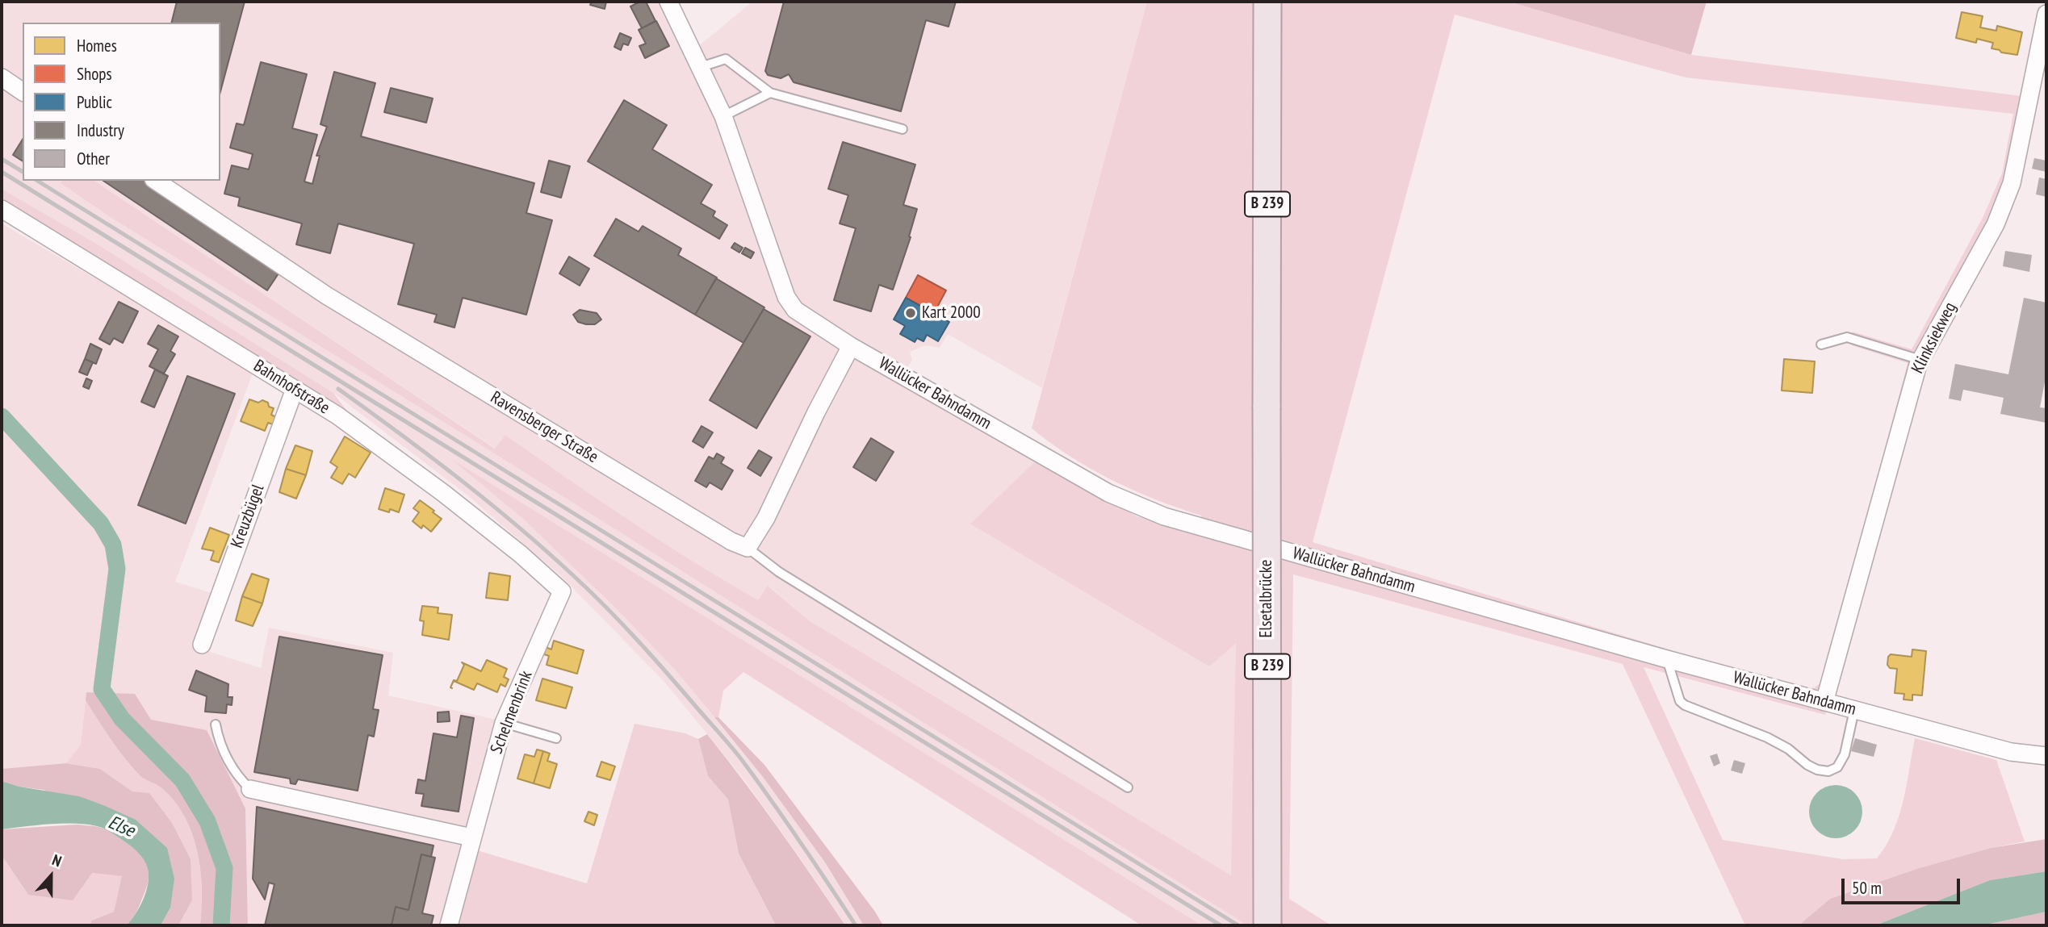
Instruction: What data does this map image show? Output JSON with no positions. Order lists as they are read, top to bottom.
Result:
{
  "streets": {
    "main road": ["B 239", "Elsetalbrücke"],
    "street": [
      "Klinksiekweg",
      "Bahnhofstraße",
      "Wallücker Bahndamm",
      "Ravensberger Straße",
      "Kreuzbügel",
      "Schelmenbrink"
    ]
  },
  "crossings": [
    ["Klinksiekweg", "Wallücker Bahndamm"],
    ["Bahnhofstraße", "Kreuzbügel"],
    ["Bahnhofstraße", "Schelmenbrink"]
  ],
  "water": ["Else"],
  "places": ["Kart 2000"],
  "legend": [
    "Homes",
    "Shops",
    "Public",
    "Industry",
    "Other"
  ],
  "scale_bar": "50 m",
  "north": "top"
}
